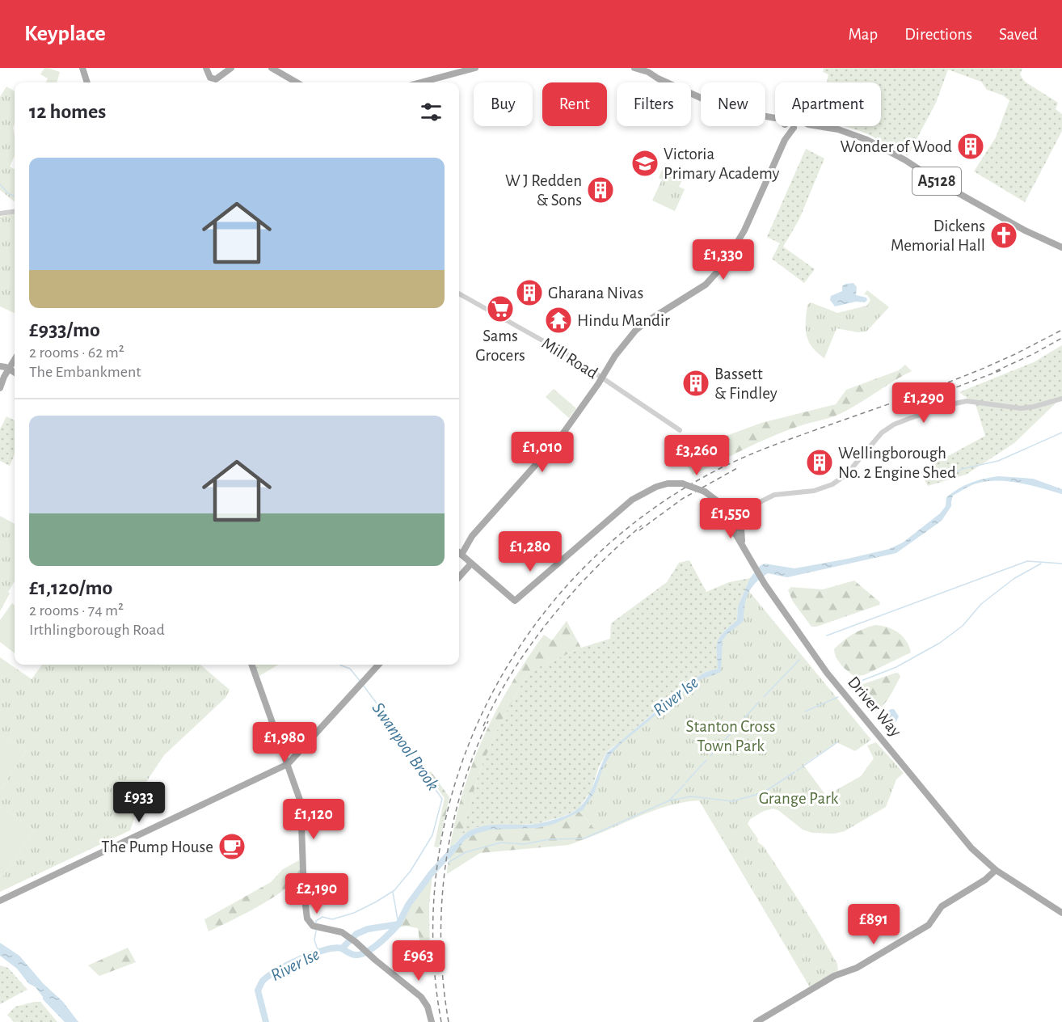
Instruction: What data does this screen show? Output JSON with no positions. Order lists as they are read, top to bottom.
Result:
{
  "streets": {
    "main road": ["A5128", "Driver Way"],
    "street": ["Mill Road"]
  },
  "water": ["River Ise", "Swanpool Brook"],
  "parks": ["Stanton Cross Town Park", "Grange Park"],
  "places": {
    "building": [
      "Wonder of Wood",
      "W J Redden & Sons",
      "Gharana Nivas",
      "Bassett & Findley",
      "Wellingborough No. 2 Engine Shed"
    ],
    "school or university": ["Victoria Primary Academy"],
    "church": ["Dickens Memorial Hall"],
    "supermarket": ["Sams Grocers"],
    "temple": ["Hindu Mandir"],
    "cafe": ["The Pump House"]
  },
  "page": {
    "header": "Keyplace",
    "nav": ["Map", "Directions", "Saved"],
    "chip": [
      "Buy",
      "Rent",
      "Filters",
      "New",
      "Apartment"
    ],
    "heading": "12 homes",
    "list": [
      {
        "name": "£933/mo",
        "note": "2 rooms · 62 m² · The Embankment"
      },
      {
        "name": "£1,120/mo",
        "note": "2 rooms · 74 m² · Irthlingborough Road"
      }
    ],
    "price": [
      "£1,330",
      "£1,290",
      "£1,010",
      "£3,260",
      "£1,550",
      "£1,280",
      "£1,980",
      "£933",
      "£1,120",
      "£2,190",
      "£891",
      "£963"
    ]
  }
}
